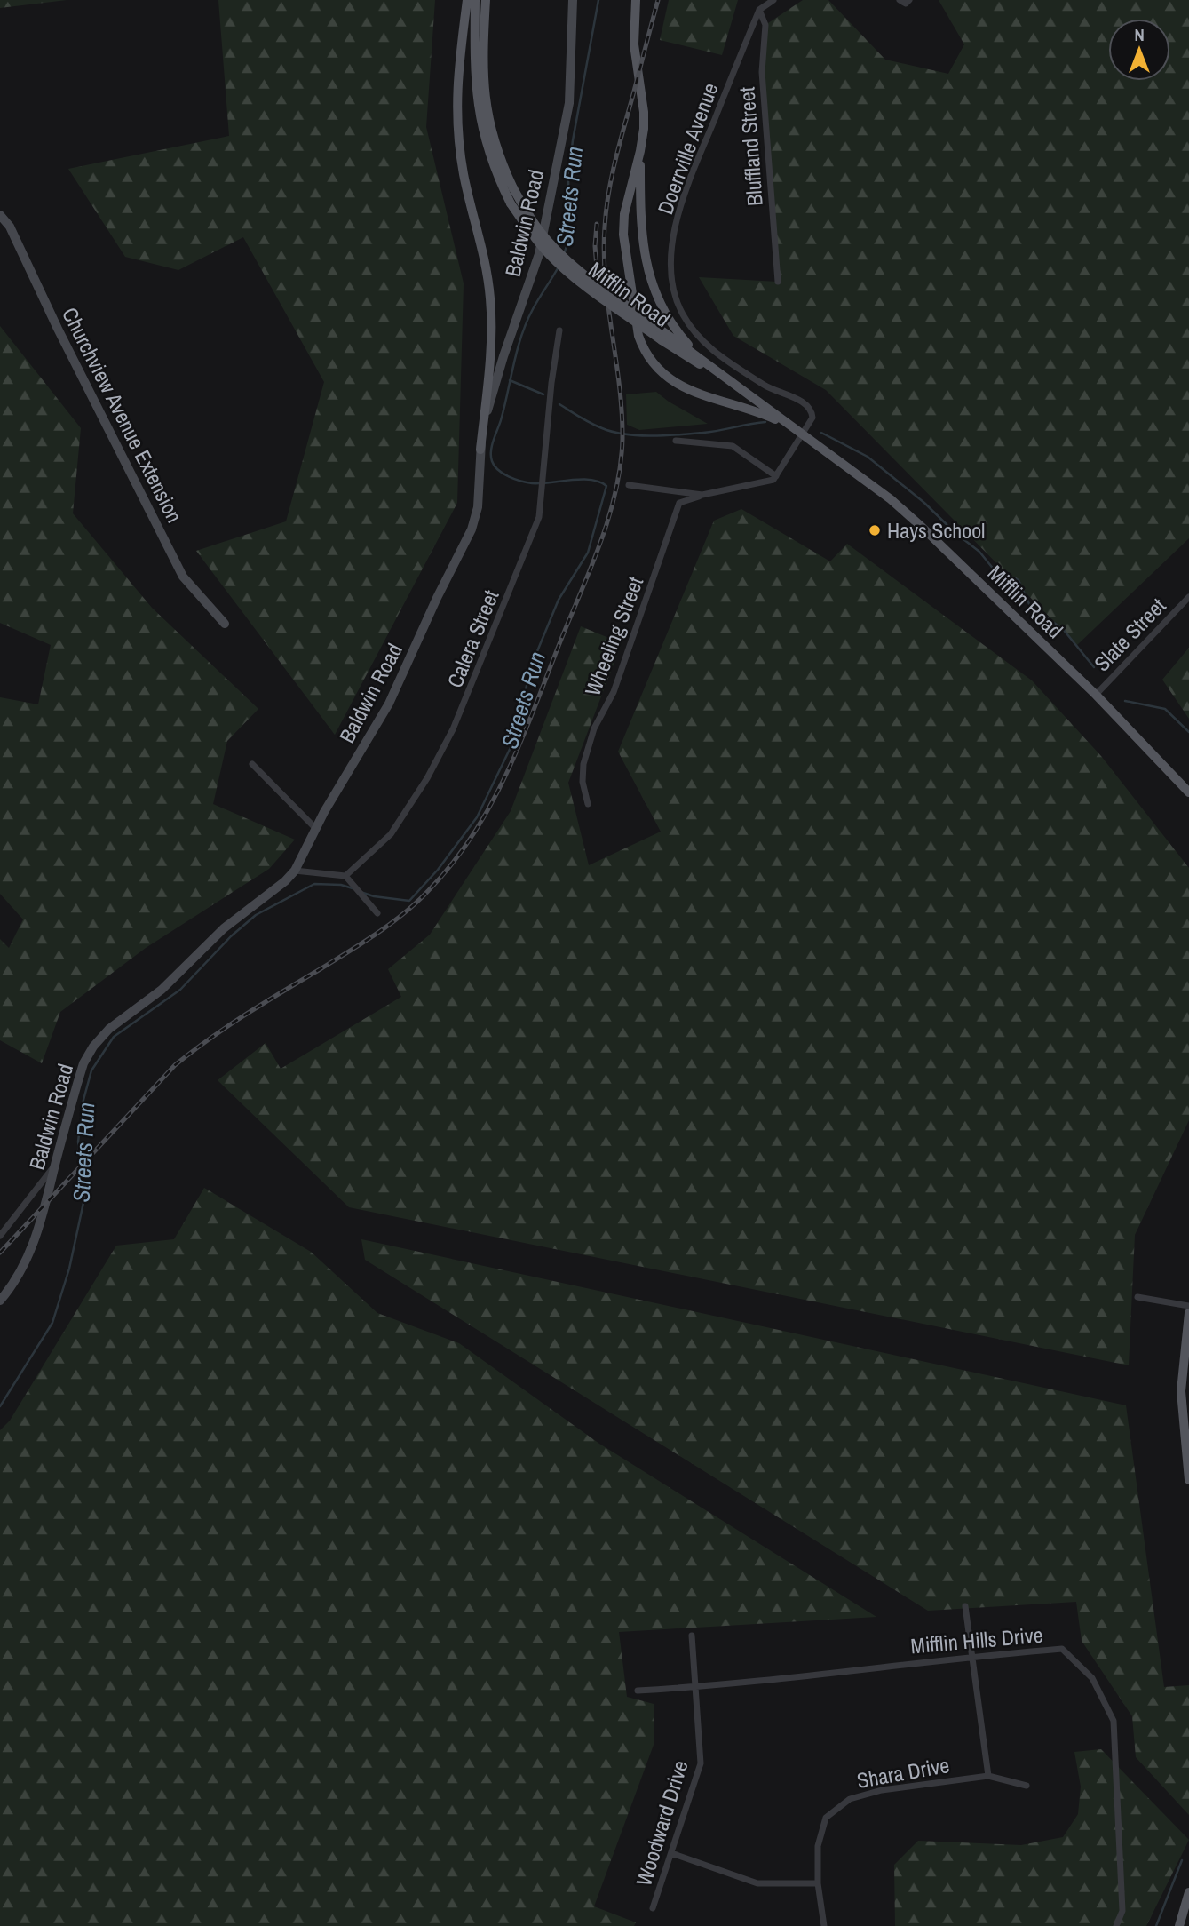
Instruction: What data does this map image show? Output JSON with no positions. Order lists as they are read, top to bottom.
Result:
{
  "streets": {
    "main road": ["Baldwin Road", "Mifflin Road", "Churchview Avenue Extension"],
    "street": [
      "Bluffland Street",
      "Doerrville Avenue",
      "Slate Street",
      "Wheeling Street",
      "Calera Street",
      "Mifflin Hills Drive",
      "Shara Drive",
      "Woodward Drive"
    ]
  },
  "crossings": [
    ["Bluffland Street", "Doerrville Avenue"],
    ["Doerrville Avenue", "Mifflin Road"],
    ["Mifflin Road", "Slate Street"],
    ["Mifflin Hills Drive", "Woodward Drive"]
  ],
  "water": ["Streets Run"],
  "places": ["Hays School"],
  "north": "top"
}
